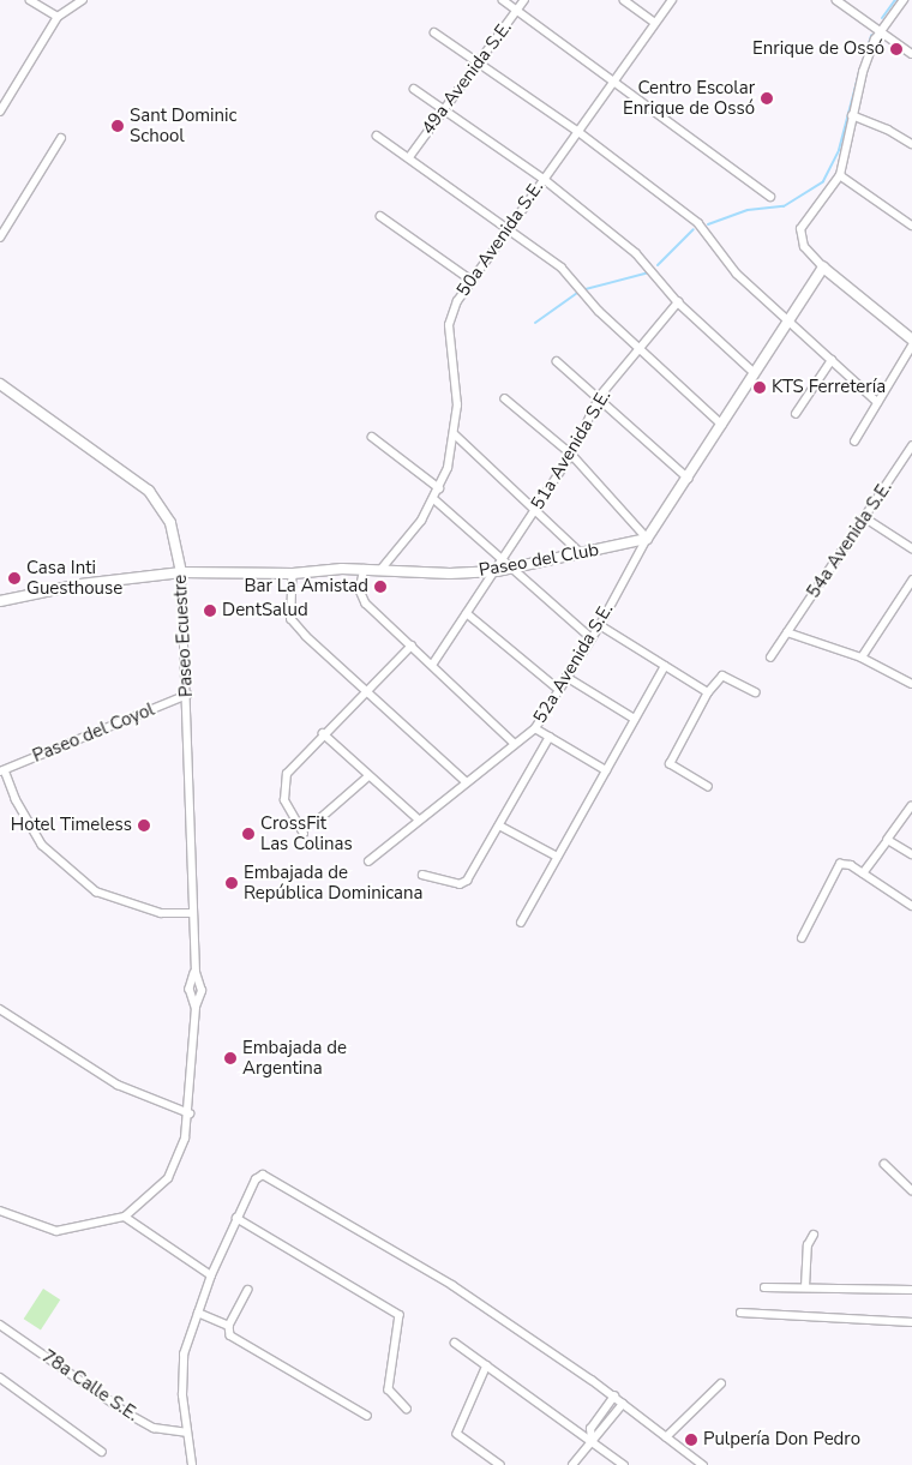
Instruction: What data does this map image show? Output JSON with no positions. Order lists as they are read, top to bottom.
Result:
{
  "streets": {
    "street": [
      "49a Avenida S.E.",
      "50a Avenida S.E.",
      "51a Avenida S.E.",
      "54a Avenida S.E.",
      "Paseo del Club",
      "Paseo Ecuestre",
      "52a Avenida S.E.",
      "Paseo del Coyol",
      "78a Calle S.E."
    ]
  },
  "crossings": [
    ["50a Avenida S.E.", "Paseo del Club"],
    ["51a Avenida S.E.", "Paseo del Club"],
    ["Paseo del Club", "Paseo Ecuestre"],
    ["Paseo del Club", "52a Avenida S.E."],
    ["Paseo Ecuestre", "Paseo del Coyol"]
  ],
  "places": [
    "Enrique de Ossó",
    "Centro Escolar Enrique de Ossó",
    "Sant Dominic School",
    "KTS Ferretería",
    "Casa Inti Guesthouse",
    "Bar La Amistad",
    "DentSalud",
    "Hotel Timeless",
    "CrossFit Las Colinas",
    "Embajada de República Dominicana",
    "Embajada de Argentina",
    "Pulpería Don Pedro"
  ]
}
